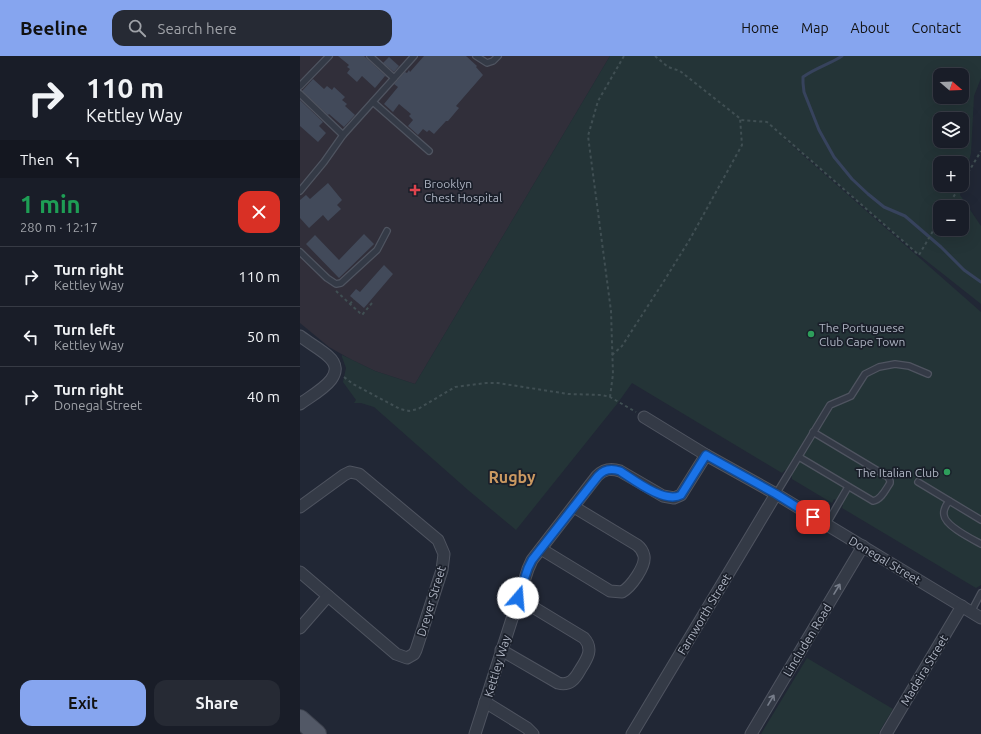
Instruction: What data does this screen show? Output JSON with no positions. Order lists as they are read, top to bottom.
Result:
{
  "streets": {
    "street": [
      "Donegal Street",
      "Dreyer Street",
      "Farnworth Street",
      "Lincluden Road",
      "Kettley Way",
      "Madeira Street"
    ]
  },
  "crossings": [
    ["Donegal Street", "Farnworth Street"],
    ["Donegal Street", "Lincluden Road"],
    ["Donegal Street", "Kettley Way"],
    ["Donegal Street", "Madeira Street"]
  ],
  "one_way": ["Lincluden Road"],
  "districts": ["Rugby"],
  "places": {
    "health": ["Brooklyn Chest Hospital"],
    "other": ["The Portuguese Club Cape Town", "The Italian Club"]
  },
  "north": "right",
  "page": {
    "header": "Beeline",
    "search": "Search here",
    "nav": [
      "Home",
      "Map",
      "About",
      "Contact"
    ],
    "turn": ["110 m", "Kettley Way"],
    "map_buttons": ["+", "−"],
    "then": "Then",
    "heading": ["1 min", "280 m · 12:17"],
    "list": [
      {
        "name": "Turn right",
        "note": "Kettley Way",
        "value": "110 m"
      },
      {
        "name": "Turn left",
        "note": "Kettley Way",
        "value": "50 m"
      },
      {
        "name": "Turn right",
        "note": "Donegal Street",
        "value": "40 m"
      }
    ],
    "buttons": ["Exit", "Share"]
  }
}
